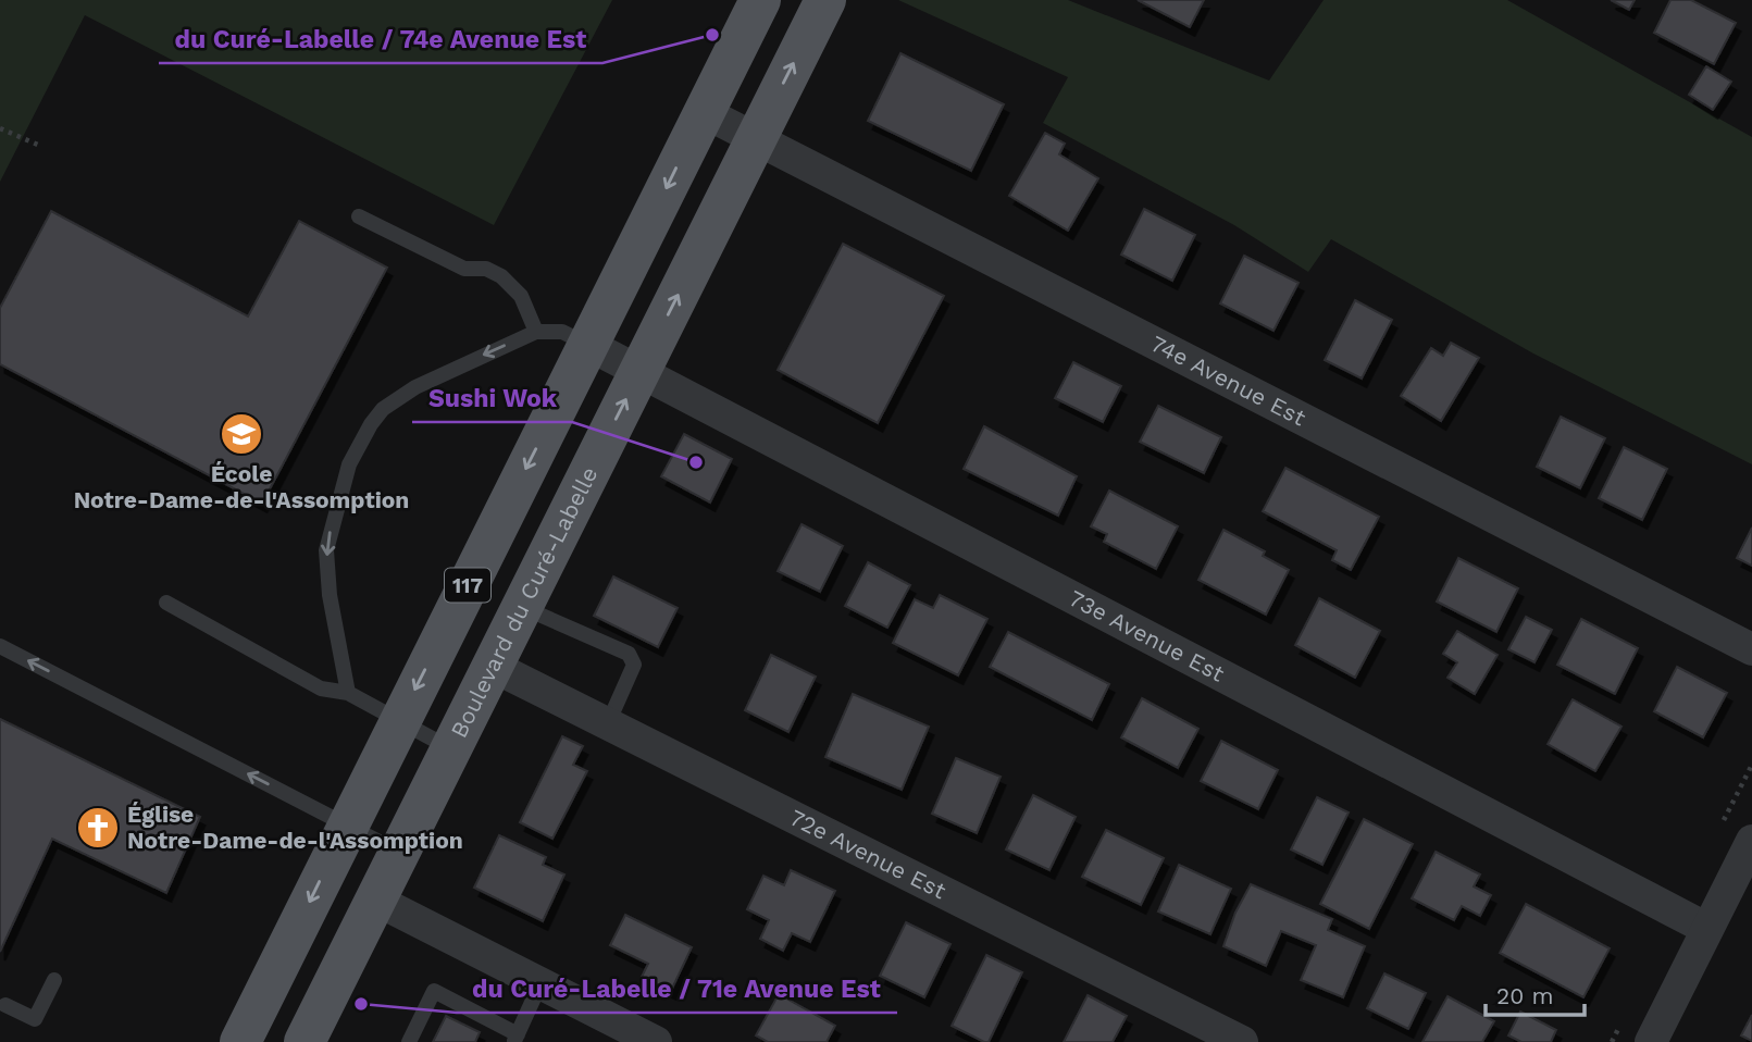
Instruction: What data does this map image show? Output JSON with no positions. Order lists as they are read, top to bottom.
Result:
{
  "streets": {
    "main road": ["117", "Boulevard du Curé-Labelle"],
    "street": ["74e Avenue Est", "73e Avenue Est", "72e Avenue Est"]
  },
  "crossings": [
    ["74e Avenue Est", "117"],
    ["74e Avenue Est", "Boulevard du Curé-Labelle"],
    ["117", "73e Avenue Est"],
    ["Boulevard du Curé-Labelle", "73e Avenue Est"],
    ["Boulevard du Curé-Labelle", "72e Avenue Est"]
  ],
  "places": {
    "other": ["du Curé-Labelle / 74e Avenue Est", "Sushi Wok", "du Curé-Labelle / 71e Avenue Est"],
    "school or university": ["École Notre-Dame-de-l'Assomption"],
    "church": ["Église Notre-Dame-de-l'Assomption"]
  },
  "scale_bar": "20 m"
}
